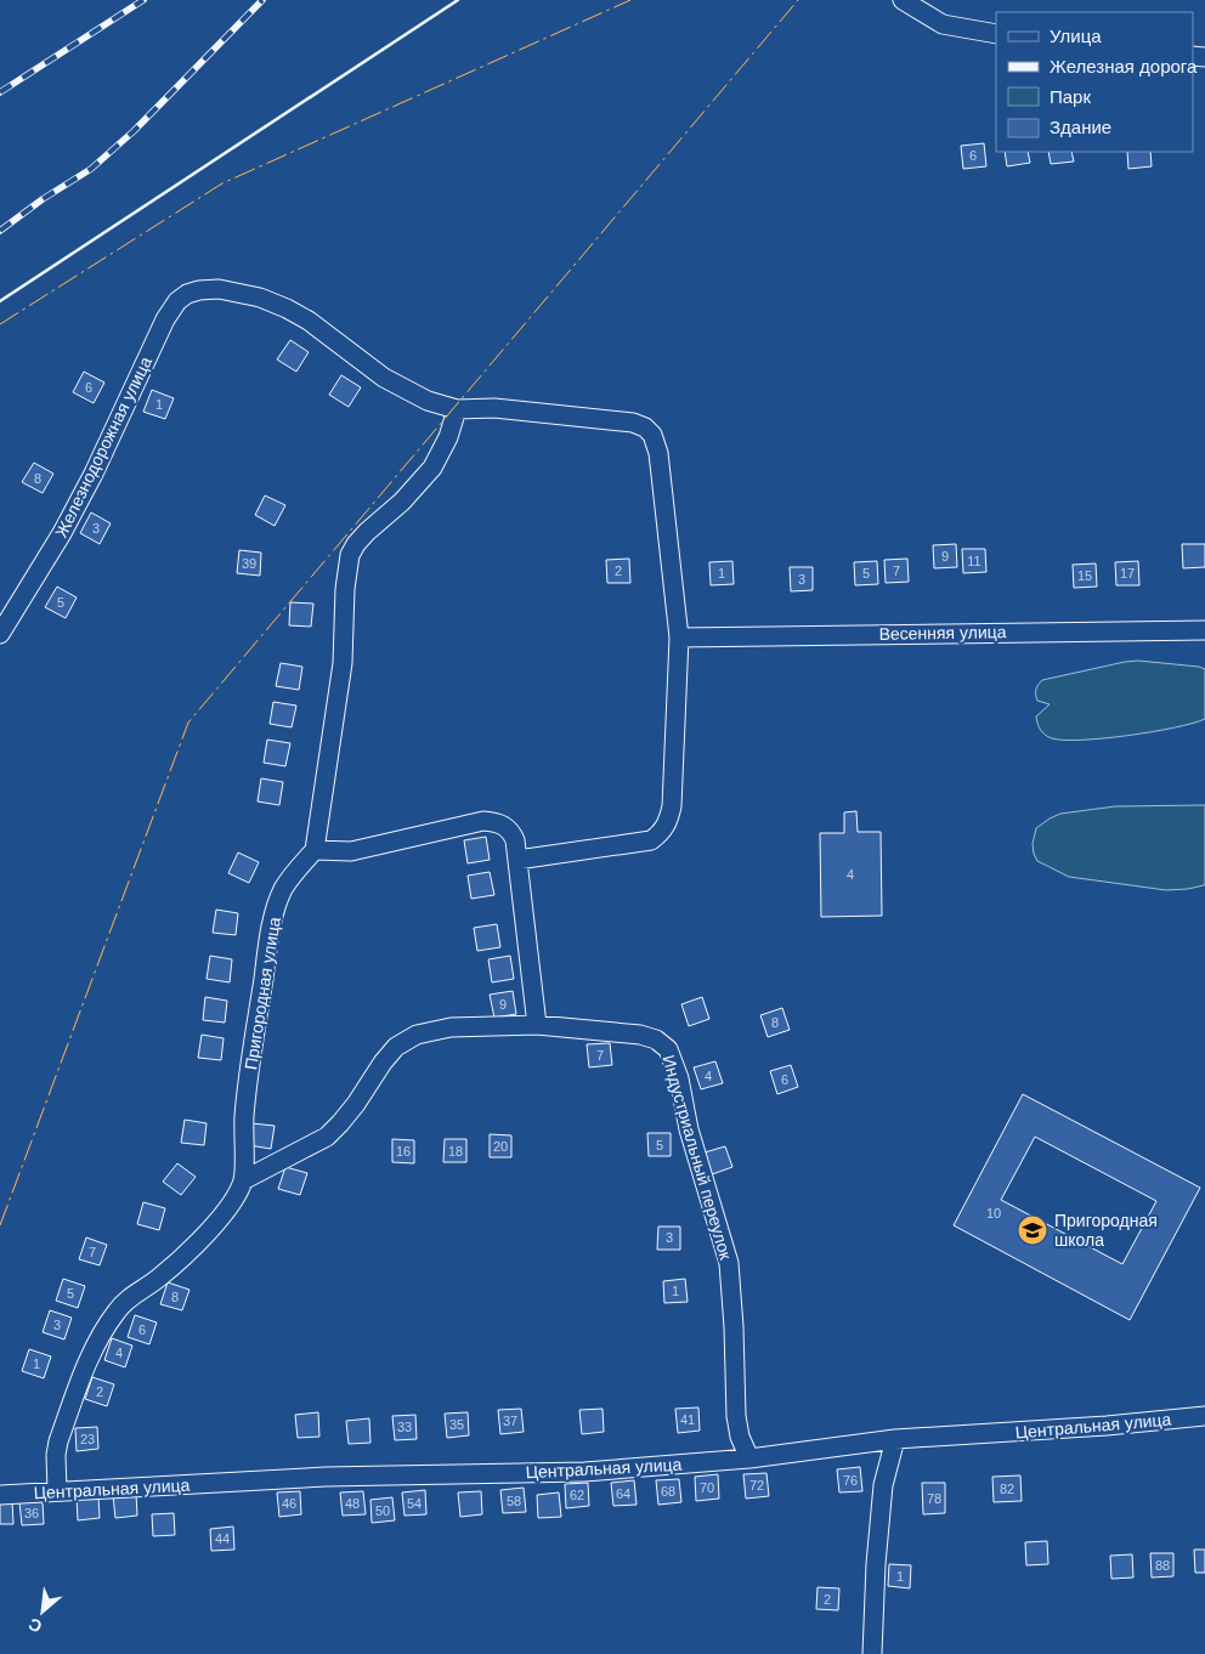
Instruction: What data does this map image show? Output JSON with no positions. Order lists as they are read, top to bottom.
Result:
{
  "streets": {
    "street": [
      "Железнодорожная улица",
      "Весенняя улица",
      "Пригородная улица",
      "Индустриальный переулок",
      "Центральная улица"
    ]
  },
  "crossings": [
    ["Пригородная улица", "Индустриальный переулок"],
    ["Пригородная улица", "Центральная улица"],
    ["Индустриальный переулок", "Центральная улица"]
  ],
  "places": {
    "school or university": ["Пригородная школа"]
  },
  "house_numbers": [
    "6",
    "6",
    "1",
    "8",
    "3",
    "9",
    "11",
    "39",
    "2",
    "7",
    "1",
    "5",
    "17",
    "15",
    "3",
    "5",
    "4",
    "9",
    "8",
    "7",
    "4",
    "6",
    "5",
    "20",
    "16",
    "18",
    "10",
    "3",
    "7",
    "1",
    "5",
    "8",
    "3",
    "6",
    "4",
    "1",
    "2",
    "41",
    "37",
    "35",
    "33",
    "23",
    "76",
    "72",
    "70",
    "82",
    "68",
    "64",
    "62",
    "78",
    "58",
    "46",
    "48",
    "54",
    "50",
    "36",
    "44",
    "88",
    "1",
    "2"
  ],
  "legend": [
    "Улица",
    "Железная дорога",
    "Парк",
    "Здание"
  ],
  "north": "bottom left"
}
